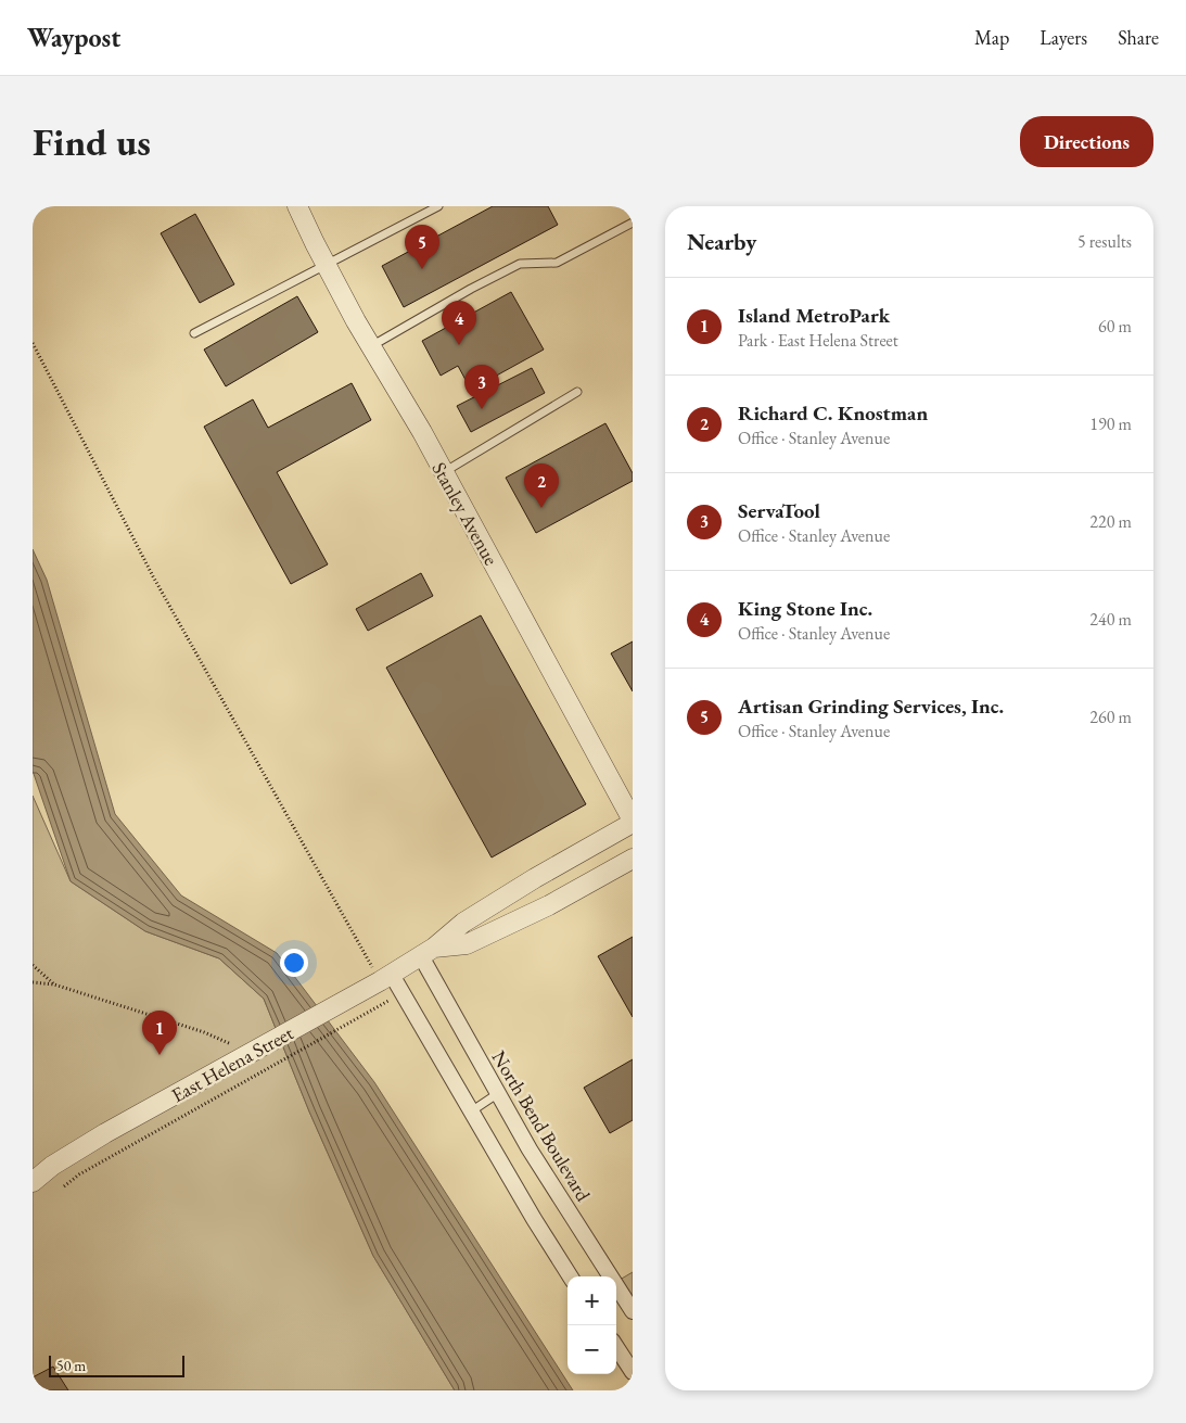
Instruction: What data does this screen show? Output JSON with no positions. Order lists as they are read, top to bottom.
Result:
{
  "streets": {
    "street": ["Stanley Avenue", "East Helena Street", "North Bend Boulevard"]
  },
  "crossings": [
    ["Stanley Avenue", "East Helena Street"],
    ["East Helena Street", "North Bend Boulevard"]
  ],
  "scale_bar": "50 m",
  "page": {
    "header": "Waypost",
    "nav": ["Map", "Layers", "Share"],
    "buttons": "Directions",
    "title": "Find us",
    "heading": ["Nearby", "5 results"],
    "pins": [
      "5",
      "4",
      "3",
      "2",
      "1"
    ],
    "list": [
      {
        "mark": "1",
        "name": "Island MetroPark",
        "note": "Park · East Helena Street",
        "value": "60 m"
      },
      {
        "mark": "2",
        "name": "Richard C. Knostman",
        "note": "Office · Stanley Avenue",
        "value": "190 m"
      },
      {
        "mark": "3",
        "name": "ServaTool",
        "note": "Office · Stanley Avenue",
        "value": "220 m"
      },
      {
        "mark": "4",
        "name": "King Stone Inc.",
        "note": "Office · Stanley Avenue",
        "value": "240 m"
      },
      {
        "mark": "5",
        "name": "Artisan Grinding Services, Inc.",
        "note": "Office · Stanley Avenue",
        "value": "260 m"
      }
    ],
    "map_buttons": ["+", "−"],
    "scale": "50 m"
  }
}
